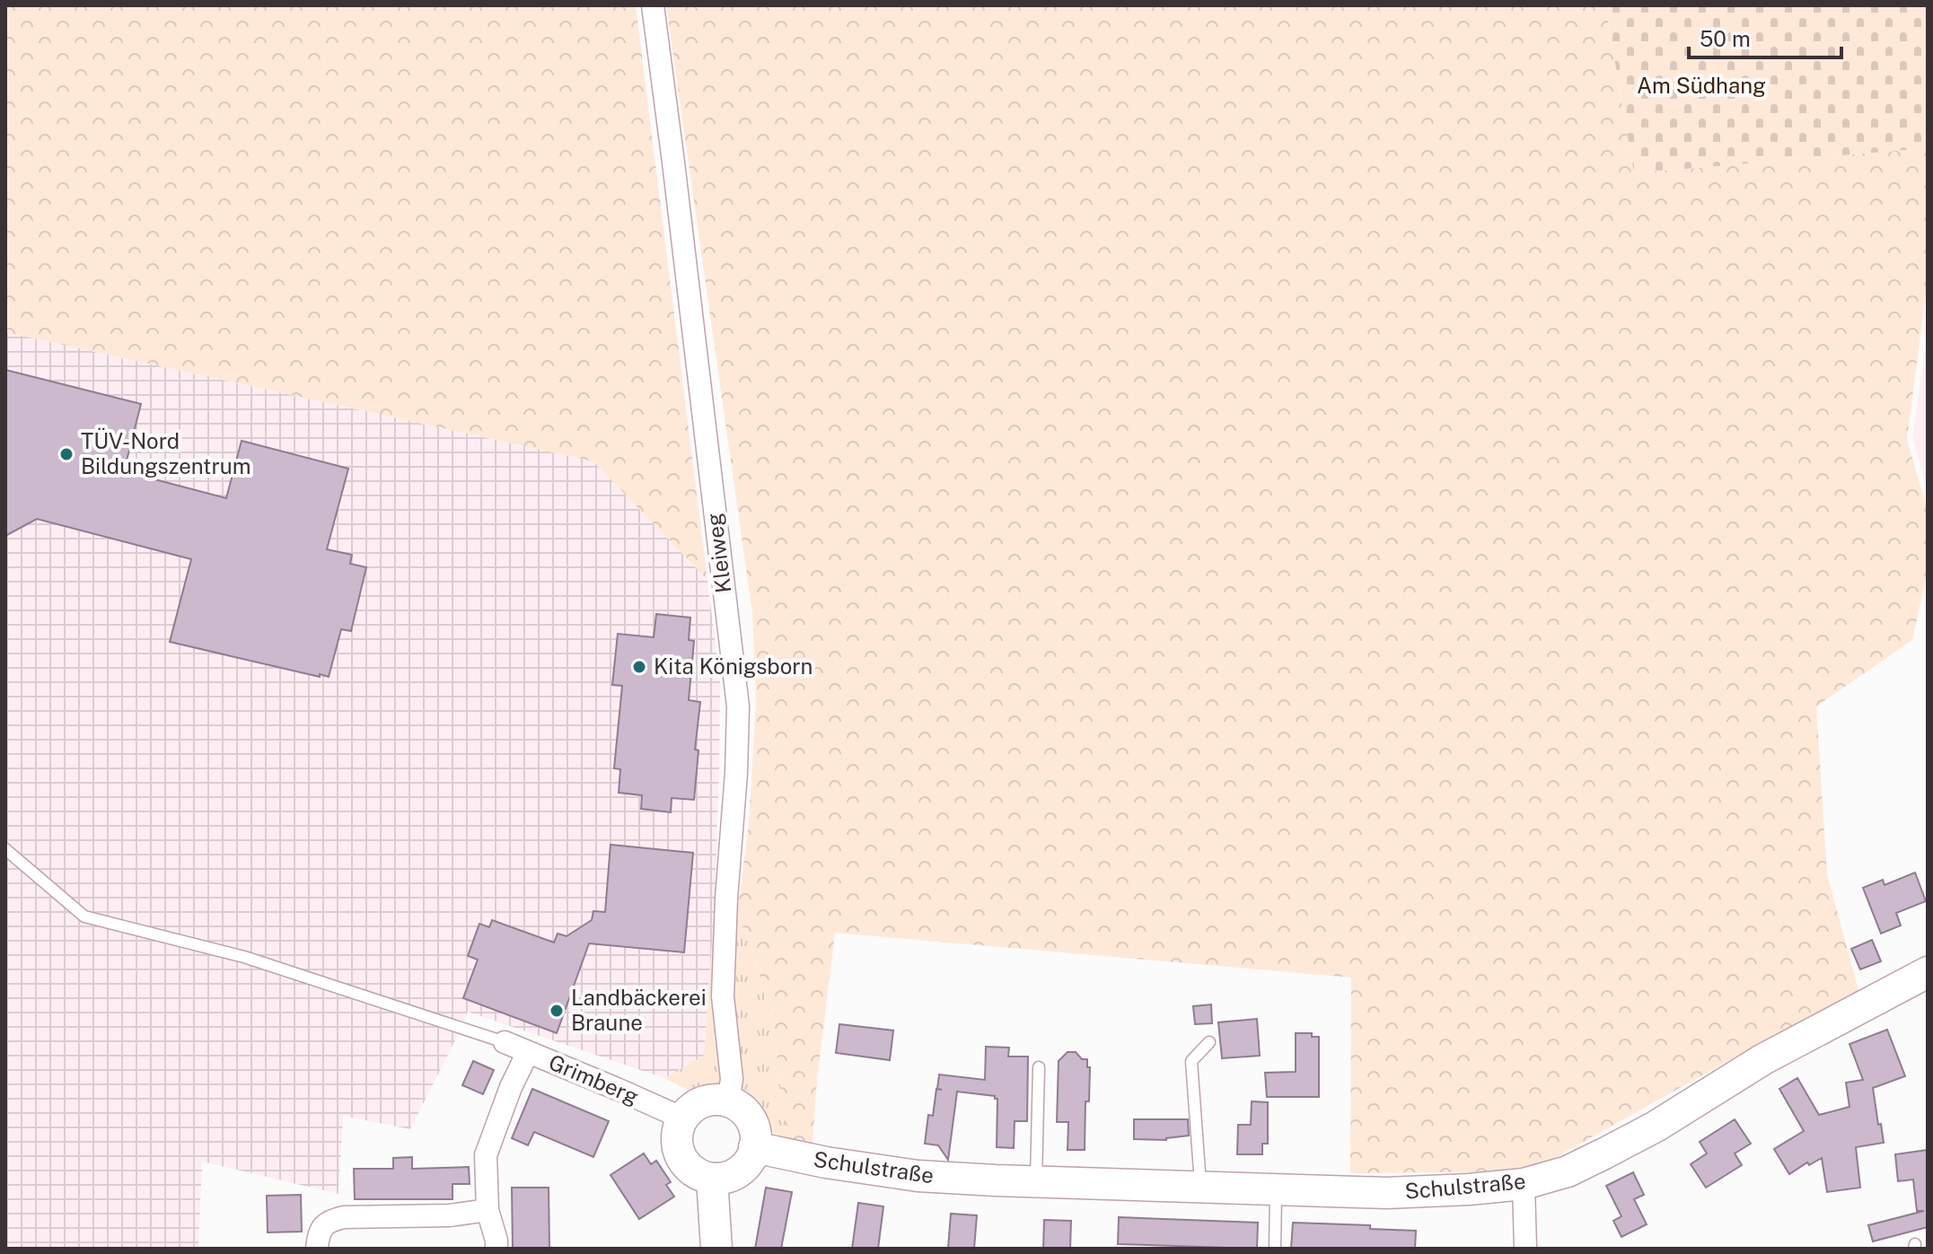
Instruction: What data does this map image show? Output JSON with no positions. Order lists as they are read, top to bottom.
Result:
{
  "streets": {
    "main road": ["Schulstraße"],
    "street": ["Kleiweg", "Grimberg"]
  },
  "crossings": [
    ["Kleiweg", "Grimberg"],
    ["Kleiweg", "Schulstraße"],
    ["Grimberg", "Schulstraße"]
  ],
  "parks": ["Am Südhang"],
  "places": ["TÜV-Nord Bildungszentrum", "Kita Königsborn", "Landbäckerei Braune"],
  "scale_bar": "50 m"
}
